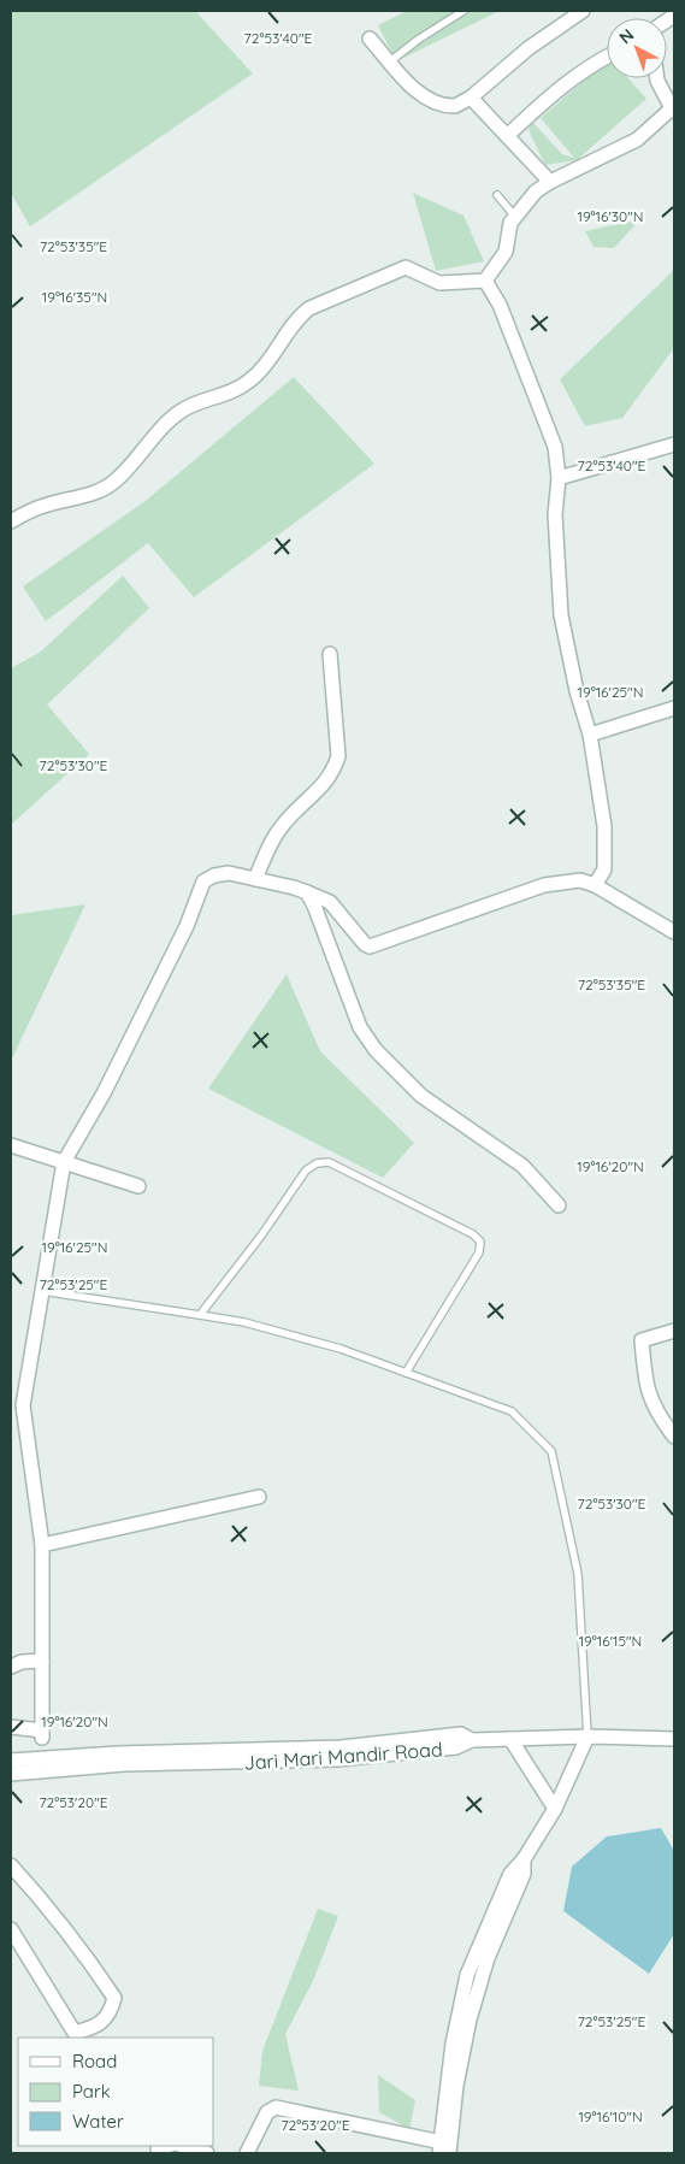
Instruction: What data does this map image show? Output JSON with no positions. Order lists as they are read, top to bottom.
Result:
{
  "streets": {
    "street": ["Jari Mari Mandir Road"]
  },
  "legend": ["Road", "Park", "Water"],
  "north": "top left",
  "coordinates": [
    "72°53'40\"E",
    "19°16'30\"N",
    "72°53'35\"E",
    "19°16'35\"N",
    "19°16'25\"N",
    "72°53'30\"E",
    "19°16'20\"N",
    "72°53'25\"E",
    "19°16'15\"N",
    "72°53'20\"E",
    "19°16'10\"N"
  ]
}
